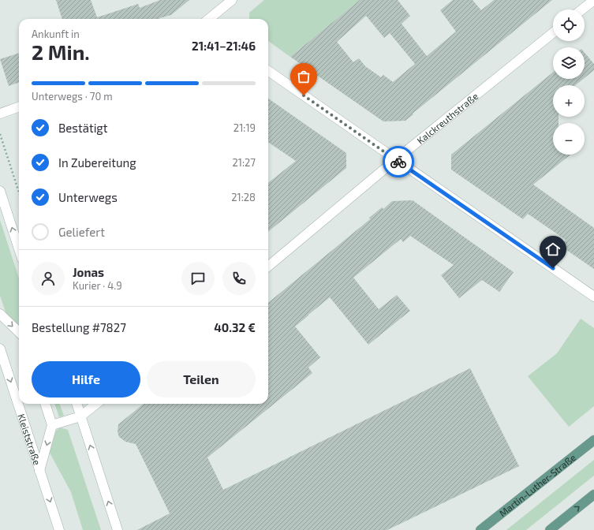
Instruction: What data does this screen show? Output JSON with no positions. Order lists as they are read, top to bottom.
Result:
{
  "streets": {
    "main road": ["Martin-Luther-Straße"],
    "street": ["Kalckreuthstraße", "Kleiststraße"]
  },
  "page": {
    "map_buttons": ["+", "−"],
    "heading": ["2 Min.", "Ankunft in", "21:41–21:46"],
    "panel": [
      "Jonas",
      "Kurier · 4.9",
      "Bestellung #7827",
      "40.32 €"
    ],
    "bar": "Unterwegs · 70 m",
    "list": [
      ["Bestätigt", "21:19"],
      ["In Zubereitung", "21:27"],
      ["Unterwegs", "21:28"],
      "Geliefert"
    ],
    "buttons": ["Hilfe", "Teilen"]
  }
}
